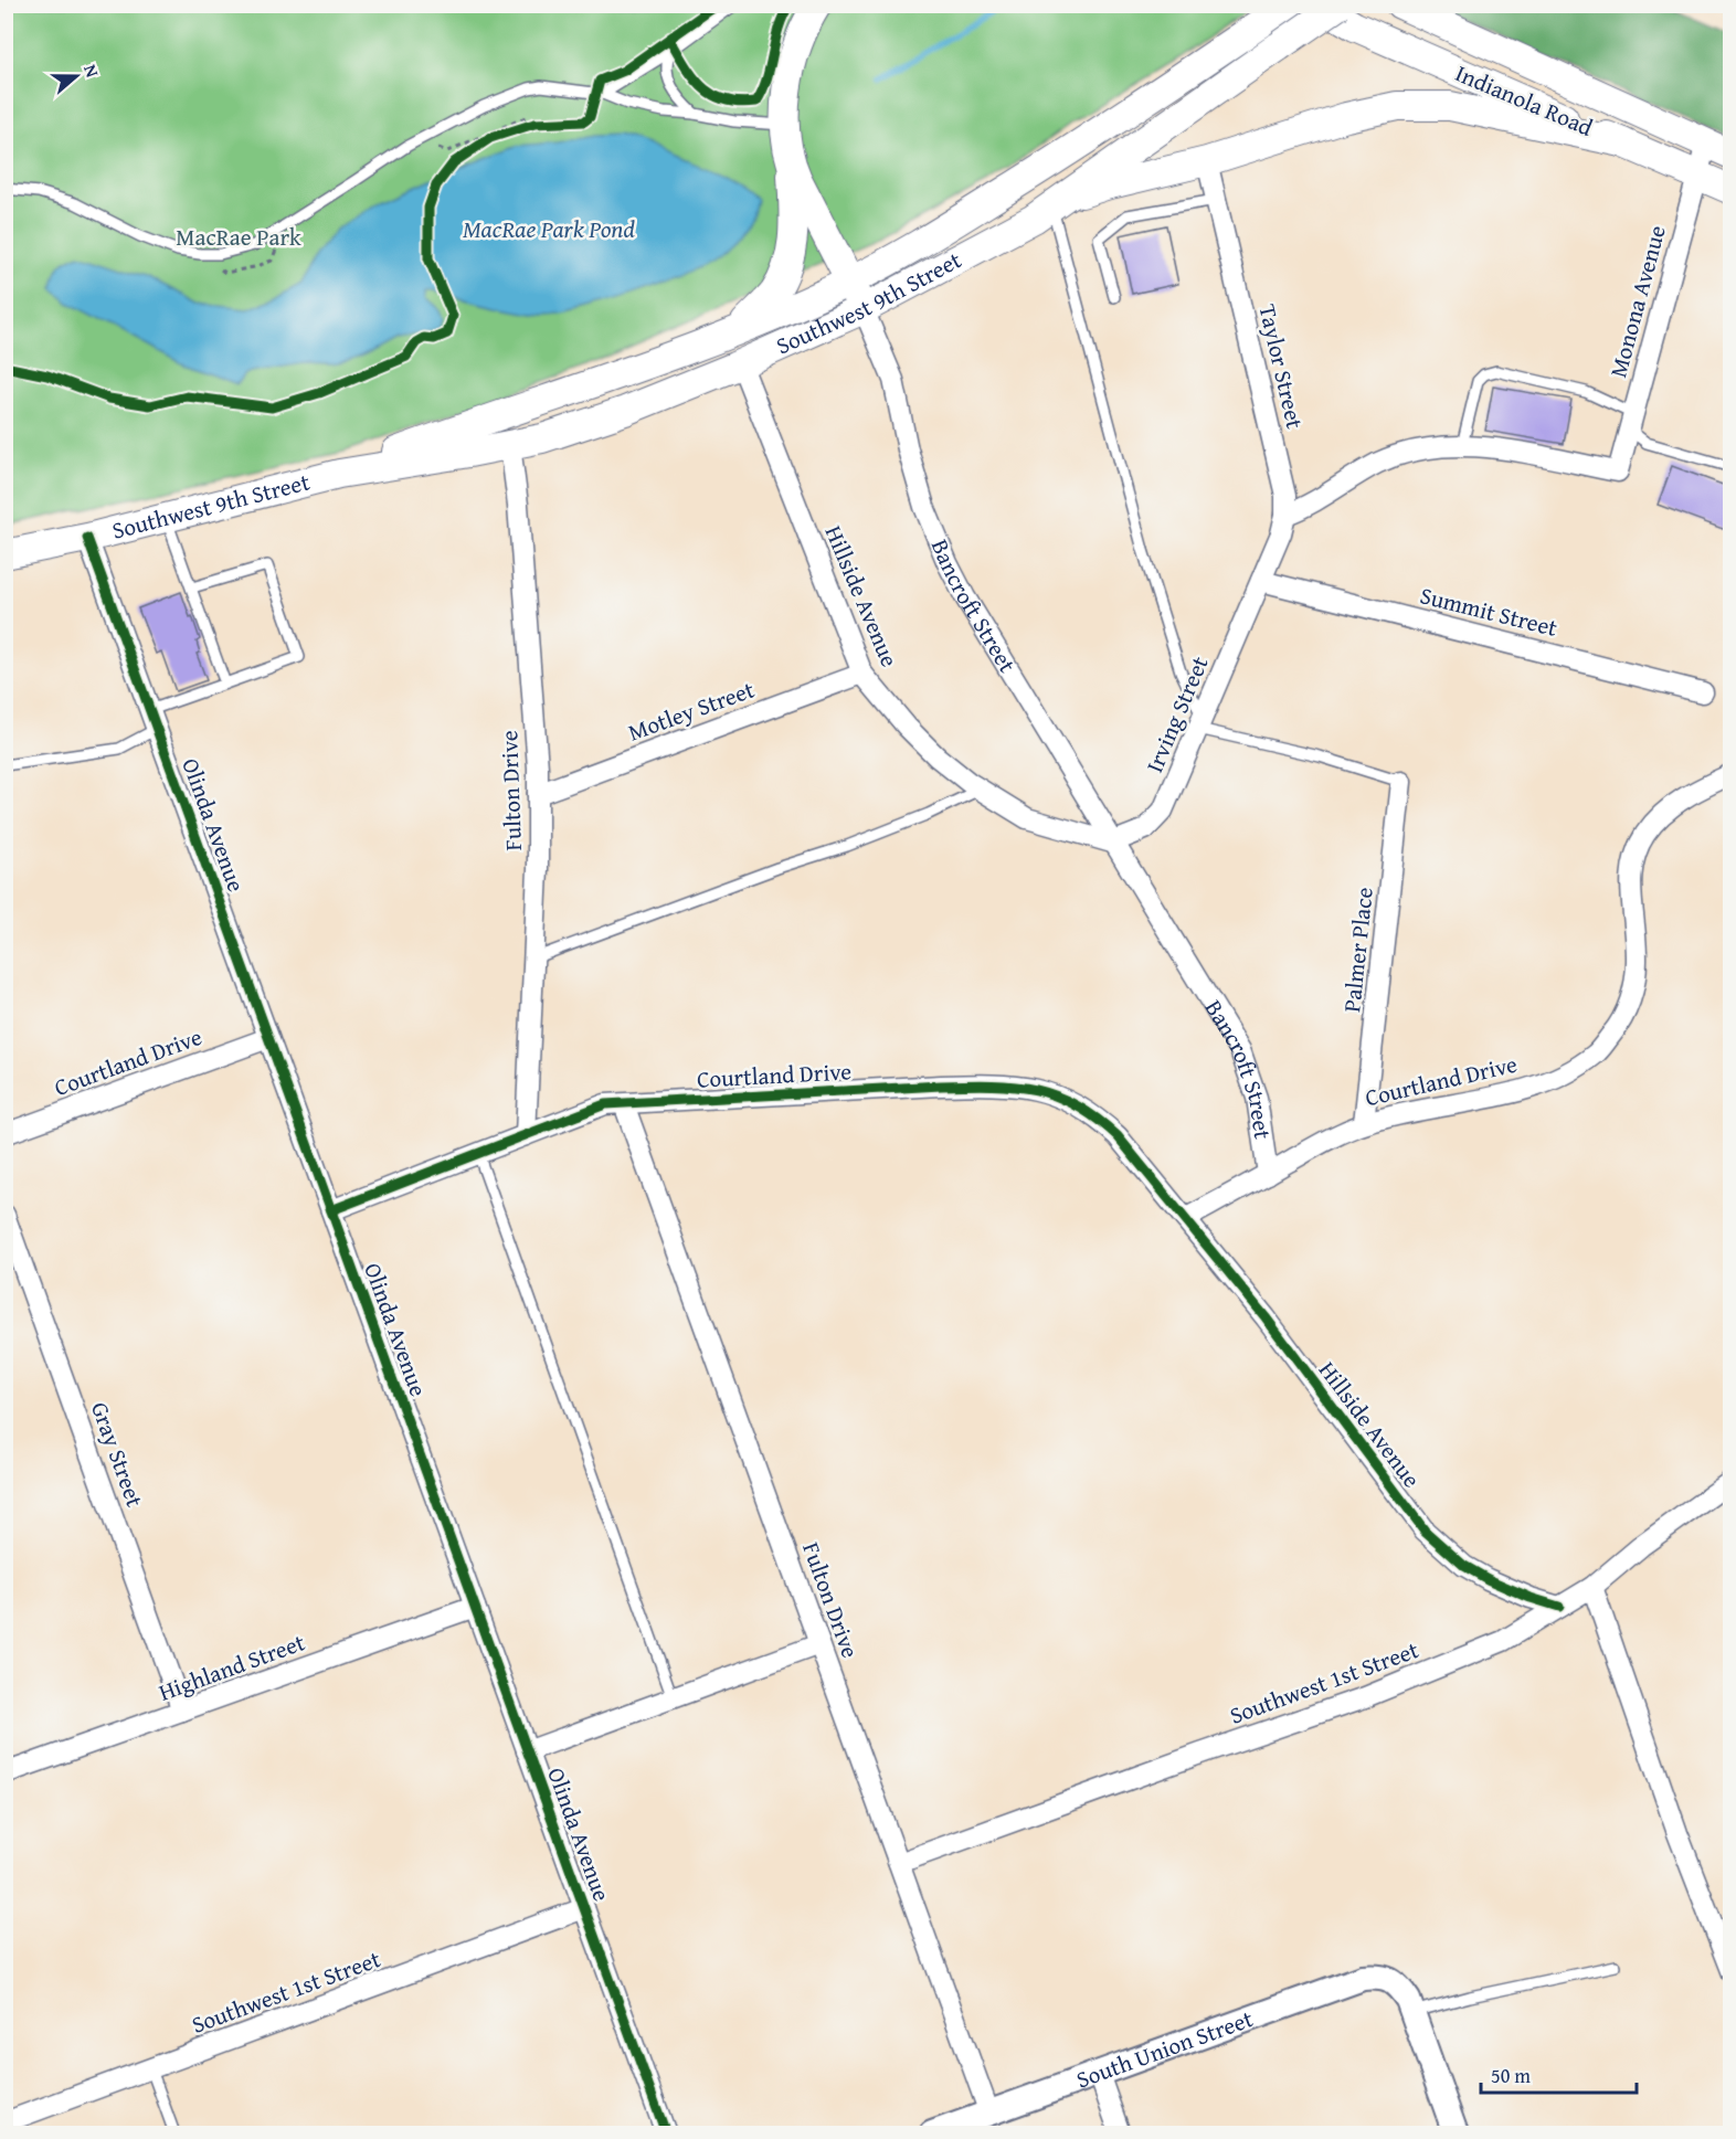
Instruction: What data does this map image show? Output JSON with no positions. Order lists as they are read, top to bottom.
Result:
{
  "streets": {
    "main road": ["Indianola Road", "Southwest 9th Street", "Bancroft Street"],
    "street": [
      "Monona Avenue",
      "Taylor Street",
      "Hillside Avenue",
      "Summit Street",
      "Motley Street",
      "Irving Street",
      "Fulton Drive",
      "Olinda Avenue",
      "Palmer Place",
      "Courtland Drive",
      "Gray Street",
      "Highland Street",
      "Southwest 1st Street",
      "South Union Street"
    ]
  },
  "crossings": [
    ["Indianola Road", "Monona Avenue"],
    ["Southwest 9th Street", "Hillside Avenue"],
    ["Southwest 9th Street", "Bancroft Street"],
    ["Southwest 9th Street", "Fulton Drive"],
    ["Southwest 9th Street", "Olinda Avenue"],
    ["Taylor Street", "Summit Street"],
    ["Taylor Street", "Irving Street"],
    ["Hillside Avenue", "Bancroft Street"],
    ["Hillside Avenue", "Motley Street"],
    ["Hillside Avenue", "Irving Street"],
    ["Hillside Avenue", "Courtland Drive"],
    ["Hillside Avenue", "Southwest 1st Street"],
    ["Bancroft Street", "Irving Street"],
    ["Bancroft Street", "Courtland Drive"],
    ["Summit Street", "Irving Street"],
    ["Motley Street", "Fulton Drive"],
    ["Fulton Drive", "Courtland Drive"],
    ["Fulton Drive", "Southwest 1st Street"],
    ["Fulton Drive", "South Union Street"],
    ["Olinda Avenue", "Courtland Drive"],
    ["Olinda Avenue", "Highland Street"],
    ["Olinda Avenue", "Southwest 1st Street"],
    ["Palmer Place", "Courtland Drive"],
    ["Gray Street", "Highland Street"]
  ],
  "water": ["MacRae Park Pond"],
  "parks": ["MacRae Park"],
  "scale_bar": "50 m",
  "north": "right"
}
